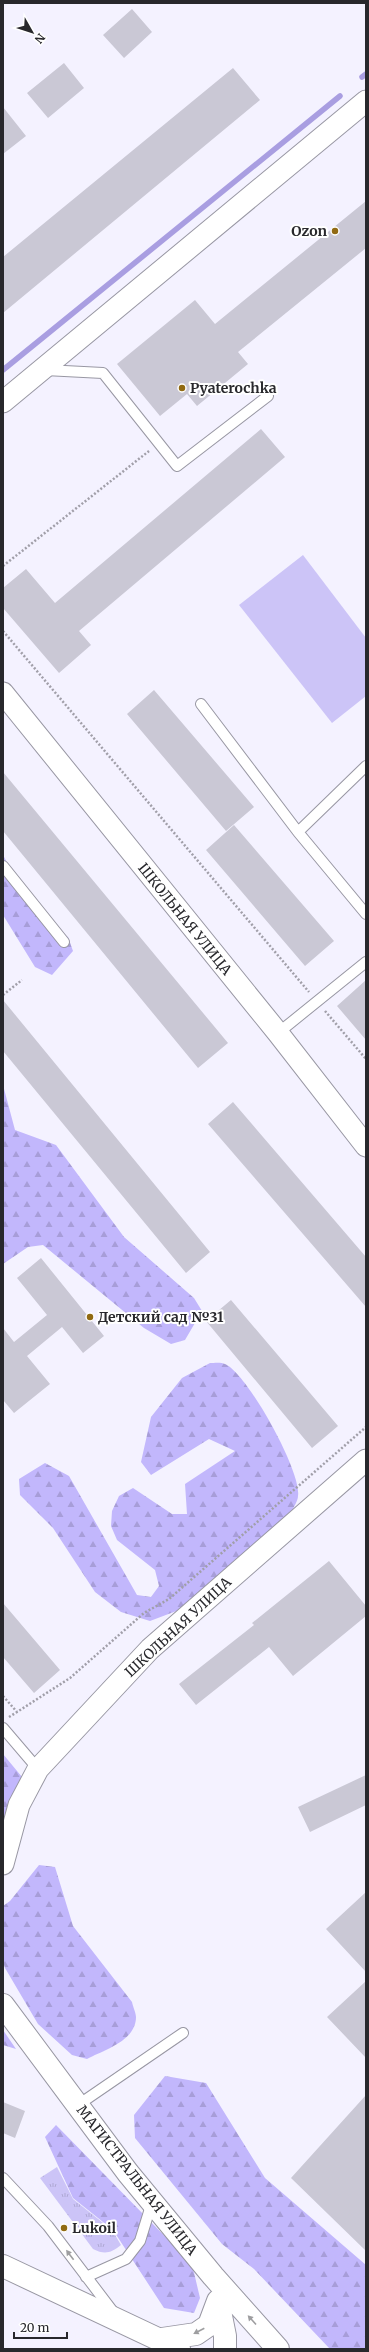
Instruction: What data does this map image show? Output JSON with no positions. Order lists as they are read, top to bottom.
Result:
{
  "streets": {
    "street": ["ШКОЛЬНАЯ УЛИЦА", "МАГИСТРАЛЬНАЯ УЛИЦА"]
  },
  "places": [
    "Ozon",
    "Pyaterochka",
    "Детский сад №31",
    "Lukoil"
  ],
  "scale_bar": "20 m",
  "north": "bottom right"
}
